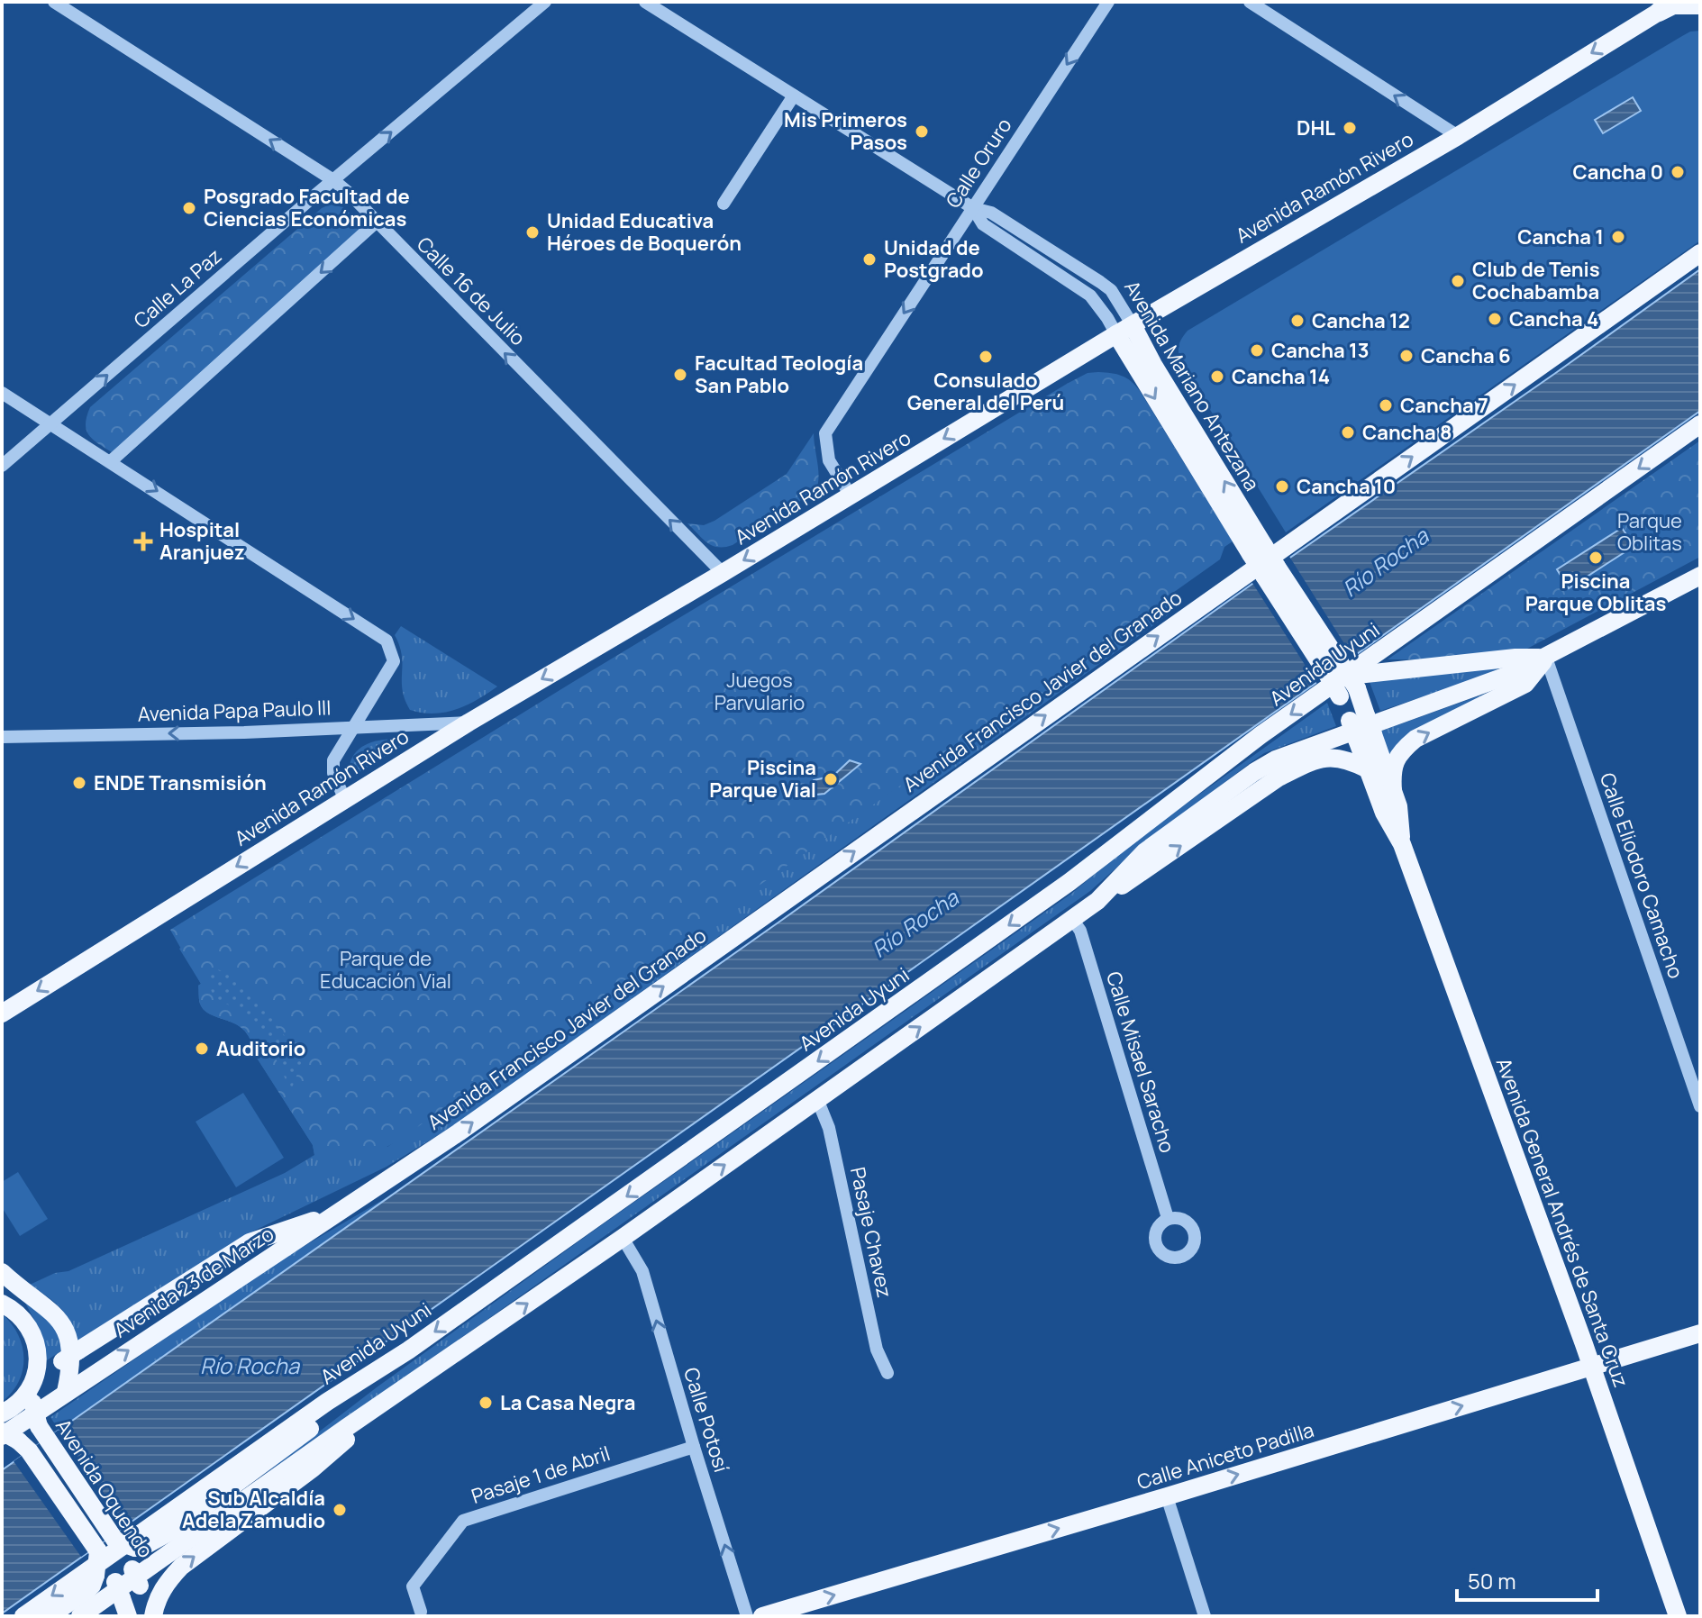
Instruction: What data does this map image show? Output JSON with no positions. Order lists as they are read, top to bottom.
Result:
{
  "streets": {
    "main road": [
      "Avenida Ramón Rivero",
      "Avenida Mariano Antezana",
      "Avenida Uyuni",
      "Avenida Francisco Javier del Granado",
      "Avenida General Andrés de Santa Cruz",
      "Avenida 23 de Marzo",
      "Calle Aniceto Padilla",
      "Avenida Oquendo"
    ],
    "street": [
      "Calle Oruro",
      "Calle La Paz",
      "Calle 16 de Julio",
      "Avenida Papa Paulo III",
      "Calle Eliodoro Camacho",
      "Calle Misael Saracho",
      "Pasaje Chavez",
      "Calle Potosí",
      "Pasaje 1 de Abril"
    ]
  },
  "crossings": [
    ["Calle Oruro", "Avenida Ramón Rivero"],
    ["Calle Oruro", "Avenida Mariano Antezana"],
    ["Avenida Ramón Rivero", "Calle 16 de Julio"],
    ["Avenida Ramón Rivero", "Avenida Mariano Antezana"],
    ["Avenida Ramón Rivero", "Avenida Papa Paulo III"],
    ["Calle La Paz", "Calle 16 de Julio"],
    ["Avenida Mariano Antezana", "Avenida Uyuni"],
    ["Avenida Mariano Antezana", "Avenida General Andrés de Santa Cruz"],
    ["Avenida Uyuni", "Avenida General Andrés de Santa Cruz"],
    ["Avenida Francisco Javier del Granado", "Avenida 23 de Marzo"],
    ["Avenida General Andrés de Santa Cruz", "Calle Aniceto Padilla"],
    ["Avenida 23 de Marzo", "Avenida Oquendo"],
    ["Calle Potosí", "Pasaje 1 de Abril"]
  ],
  "one_way": [
    "Calle Oruro",
    "Avenida Ramón Rivero",
    "Calle 16 de Julio",
    "Avenida Francisco Javier del Granado",
    "Avenida Papa Paulo III",
    "Calle Potosí",
    "Calle Aniceto Padilla"
  ],
  "water": ["Río Rocha"],
  "parks": ["Parque Oblitas", "Juegos Parvulario", "Parque de Educación Vial"],
  "places": {
    "other": [
      "DHL",
      "Mis Primeros Pasos",
      "Cancha 0",
      "Posgrado Facultad de Ciencias Económicas",
      "Unidad Educativa Héroes de Boquerón",
      "Cancha 1",
      "Unidad de Postgrado",
      "Club de Tenis Cochabamba",
      "Cancha 4",
      "Cancha 12",
      "Cancha 13",
      "Cancha 6",
      "Consulado General del Perú",
      "Facultad Teología San Pablo",
      "Cancha 14",
      "Cancha 7",
      "Cancha 8",
      "Cancha 10",
      "Piscina Parque Oblitas",
      "Piscina Parque Vial",
      "ENDE Transmisión",
      "Auditorio",
      "La Casa Negra",
      "Sub Alcaldía Adela Zamudio"
    ],
    "health": ["Hospital Aranjuez"]
  },
  "scale_bar": "50 m"
}
